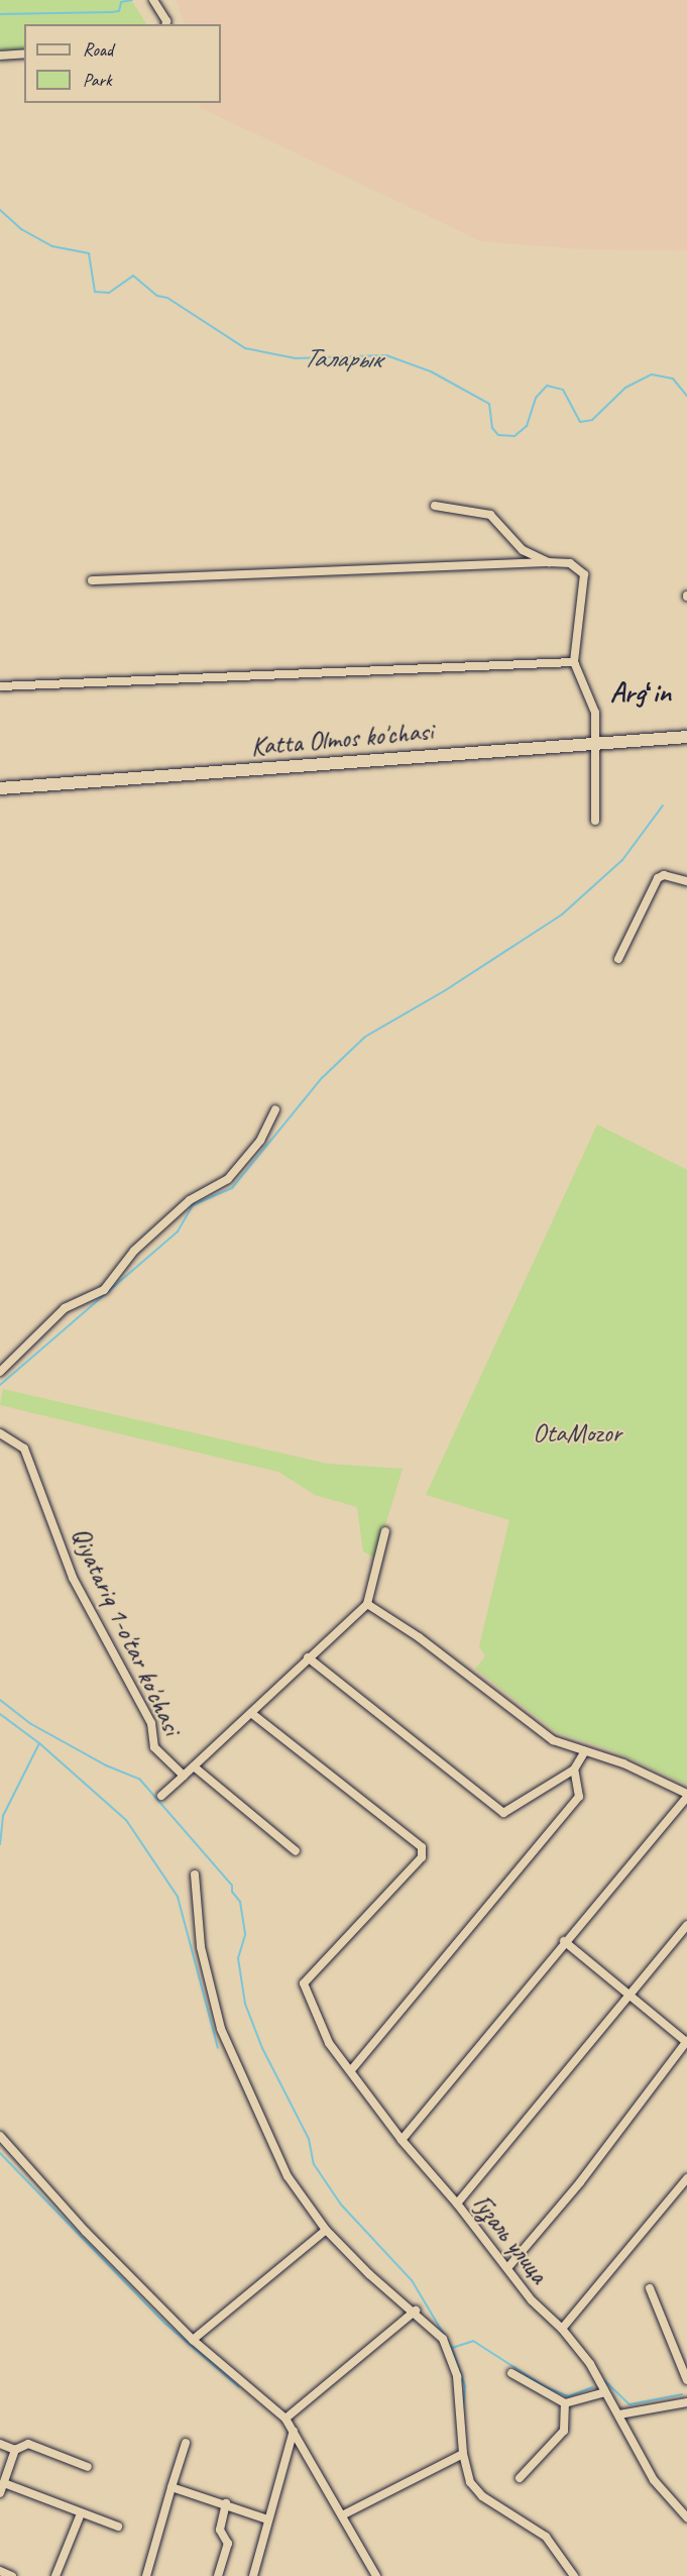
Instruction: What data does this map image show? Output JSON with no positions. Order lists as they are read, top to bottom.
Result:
{
  "streets": {
    "street": ["Katta Olmos ko'chasi", "Qiyatariq 1-o'tar ko'chasi", "Гузаль улица"]
  },
  "crossings": [
    ["Qiyatariq 1-o'tar ko'chasi", "Гузаль улица"]
  ],
  "districts": ["Argʻin"],
  "water": ["Таларык"],
  "parks": ["OtaMozor"],
  "legend": ["Road", "Park"]
}
